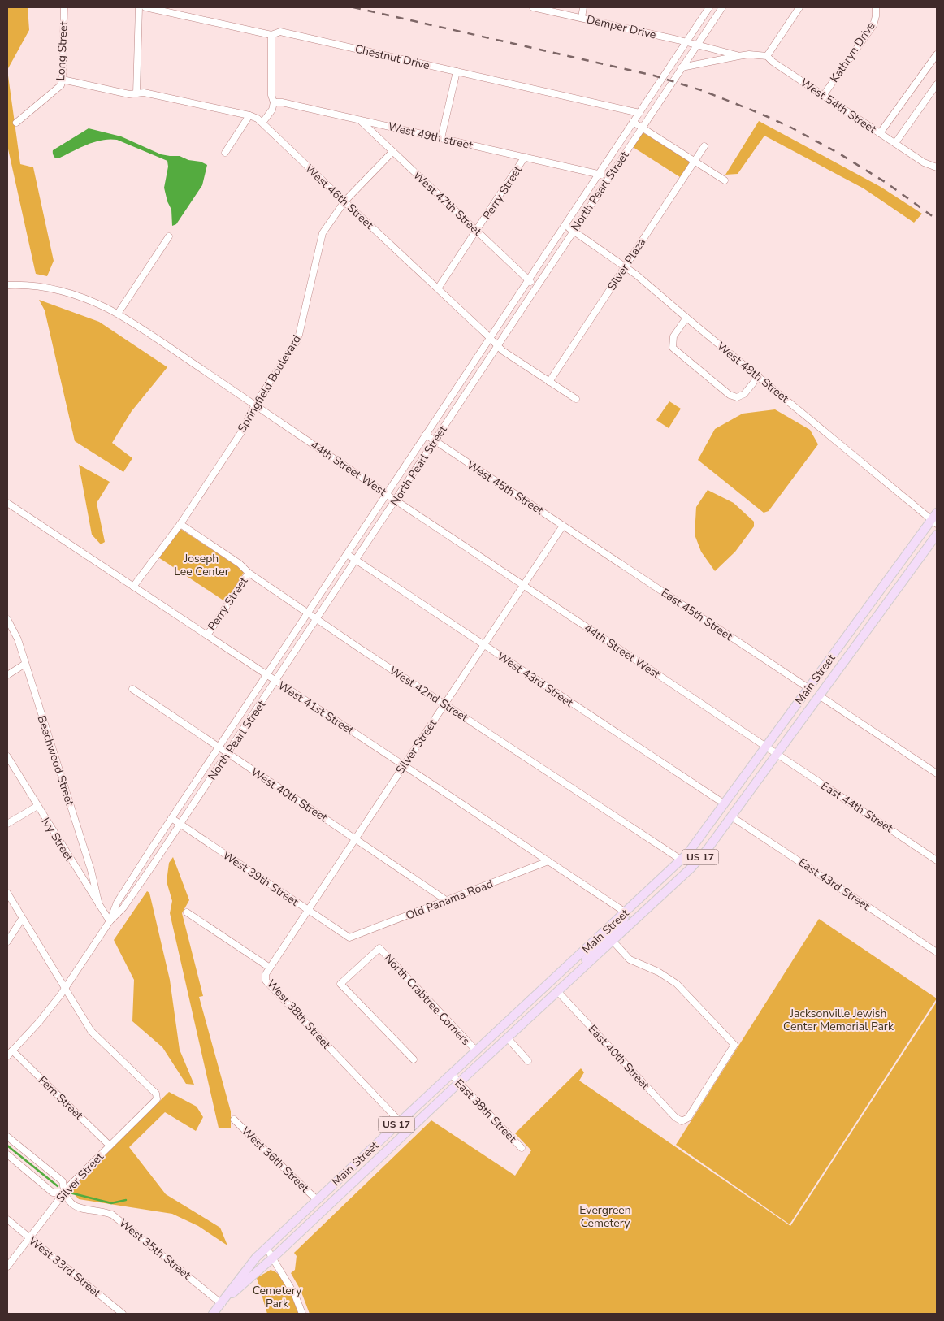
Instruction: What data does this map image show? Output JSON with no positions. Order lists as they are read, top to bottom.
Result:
{
  "streets": {
    "main road": ["Main Street", "US 17"],
    "street": [
      "Demper Drive",
      "Long Street",
      "Kathryn Drive",
      "Chestnut Drive",
      "West 54th Street",
      "West 49th street",
      "North Pearl Street",
      "Perry Street",
      "West 46th Street",
      "West 47th Street",
      "Silver Plaza",
      "West 48th Street",
      "Springfield Boulevard",
      "44th Street West",
      "West 45th Street",
      "East 45th Street",
      "West 43rd Street",
      "West 42nd Street",
      "West 41st Street",
      "Silver Street",
      "Beechwood Street",
      "West 40th Street",
      "East 44th Street",
      "Ivy Street",
      "West 39th Street",
      "East 43rd Street",
      "Old Panama Road",
      "North Crabtree Corners",
      "West 38th Street",
      "East 40th Street",
      "Fern Street",
      "East 38th Street",
      "West 36th Street",
      "West 35th Street",
      "West 33rd Street"
    ]
  },
  "crossings": [
    ["Demper Drive", "North Pearl Street"],
    ["Long Street", "West 46th Street"],
    ["Kathryn Drive", "West 54th Street"],
    ["Chestnut Drive", "North Pearl Street"],
    ["West 49th street", "North Pearl Street"],
    ["West 49th street", "Perry Street"],
    ["West 49th street", "West 47th Street"],
    ["North Pearl Street", "West 46th Street"],
    ["North Pearl Street", "West 47th Street"],
    ["North Pearl Street", "West 48th Street"],
    ["North Pearl Street", "44th Street West"],
    ["North Pearl Street", "West 45th Street"],
    ["North Pearl Street", "West 43rd Street"],
    ["North Pearl Street", "West 42nd Street"],
    ["North Pearl Street", "West 41st Street"],
    ["North Pearl Street", "Silver Street"],
    ["North Pearl Street", "West 40th Street"],
    ["North Pearl Street", "Ivy Street"],
    ["North Pearl Street", "West 39th Street"],
    ["North Pearl Street", "Fern Street"],
    ["Perry Street", "West 46th Street"],
    ["Perry Street", "West 47th Street"],
    ["Perry Street", "West 42nd Street"],
    ["Perry Street", "West 41st Street"],
    ["West 46th Street", "Silver Plaza"],
    ["West 46th Street", "Springfield Boulevard"],
    ["West 47th Street", "Springfield Boulevard"],
    ["Silver Plaza", "West 48th Street"],
    ["West 48th Street", "Main Street"],
    ["Springfield Boulevard", "44th Street West"],
    ["Springfield Boulevard", "West 42nd Street"],
    ["Springfield Boulevard", "West 41st Street"],
    ["44th Street West", "Main Street"],
    ["44th Street West", "Silver Street"],
    ["44th Street West", "East 44th Street"],
    ["West 45th Street", "East 45th Street"],
    ["West 45th Street", "Silver Street"],
    ["East 45th Street", "Main Street"],
    ["West 43rd Street", "Main Street"],
    ["West 43rd Street", "Silver Street"],
    ["Main Street", "West 42nd Street"],
    ["Main Street", "West 41st Street"],
    ["Main Street", "East 44th Street"],
    ["Main Street", "East 43rd Street"],
    ["Main Street", "North Crabtree Corners"],
    ["Main Street", "West 38th Street"],
    ["Main Street", "East 40th Street"],
    ["Main Street", "East 38th Street"],
    ["Main Street", "West 36th Street"],
    ["Main Street", "West 35th Street"],
    ["West 42nd Street", "Silver Street"],
    ["West 41st Street", "Silver Street"],
    ["West 41st Street", "Old Panama Road"],
    ["Silver Street", "West 40th Street"],
    ["Silver Street", "West 39th Street"],
    ["Silver Street", "West 38th Street"],
    ["Silver Street", "Fern Street"],
    ["Silver Street", "West 35th Street"],
    ["Silver Street", "West 33rd Street"],
    ["Beechwood Street", "Ivy Street"],
    ["West 40th Street", "Old Panama Road"],
    ["West 39th Street", "Old Panama Road"]
  ],
  "parks": [
    "Joseph Lee Center",
    "Jacksonville Jewish Center Memorial Park",
    "Evergreen Cemetery",
    "Cemetery Park"
  ]
}
